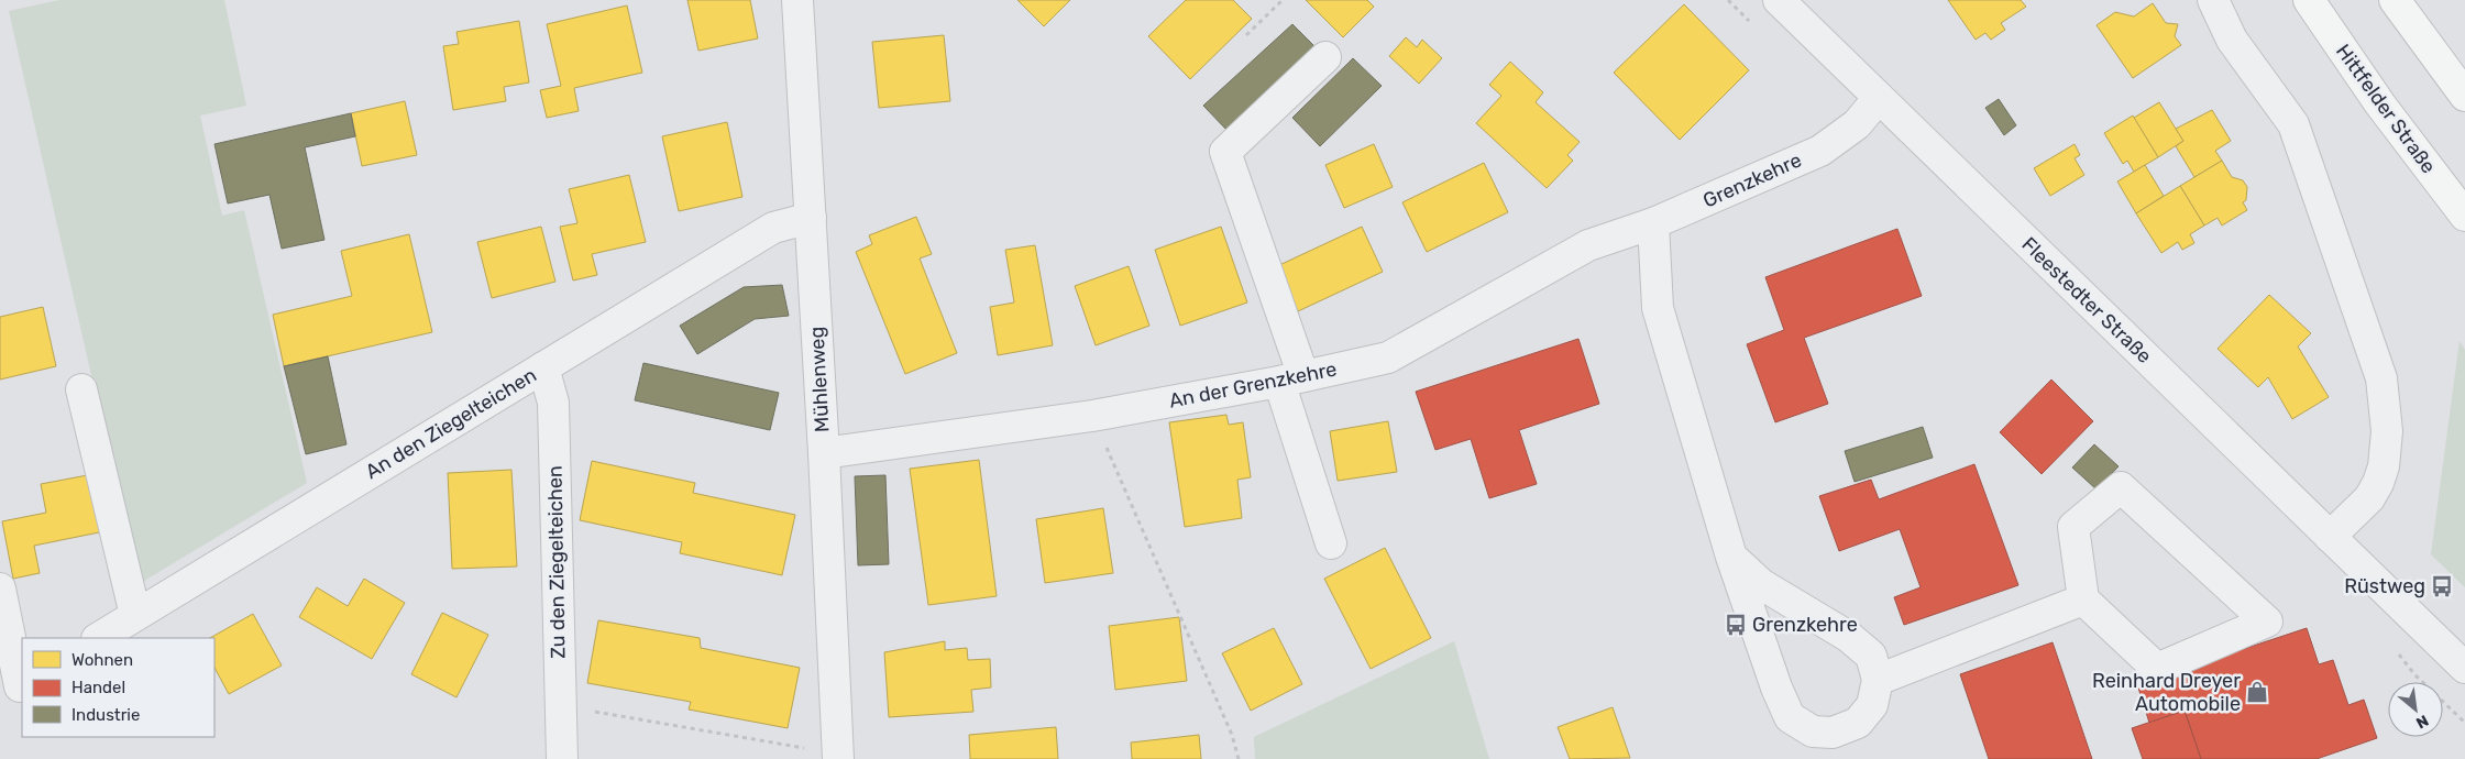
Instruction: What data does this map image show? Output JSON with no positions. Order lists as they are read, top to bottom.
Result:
{
  "streets": {
    "main road": ["Hittfelder Straße"],
    "street": [
      "Grenzkehre",
      "Fleestedter Straße",
      "Mühlenweg",
      "An der Grenzkehre",
      "An den Ziegelteichen",
      "Zu den Ziegelteichen"
    ]
  },
  "crossings": [
    ["Grenzkehre", "Fleestedter Straße"],
    ["Grenzkehre", "An der Grenzkehre"],
    ["Mühlenweg", "An der Grenzkehre"],
    ["Mühlenweg", "An den Ziegelteichen"],
    ["An den Ziegelteichen", "Zu den Ziegelteichen"]
  ],
  "places": {
    "bus stop": ["Rüstweg", "Grenzkehre"],
    "shop": ["Reinhard Dreyer Automobile"]
  },
  "legend": ["Wohnen", "Handel", "Industrie"],
  "north": "bottom right"
}
